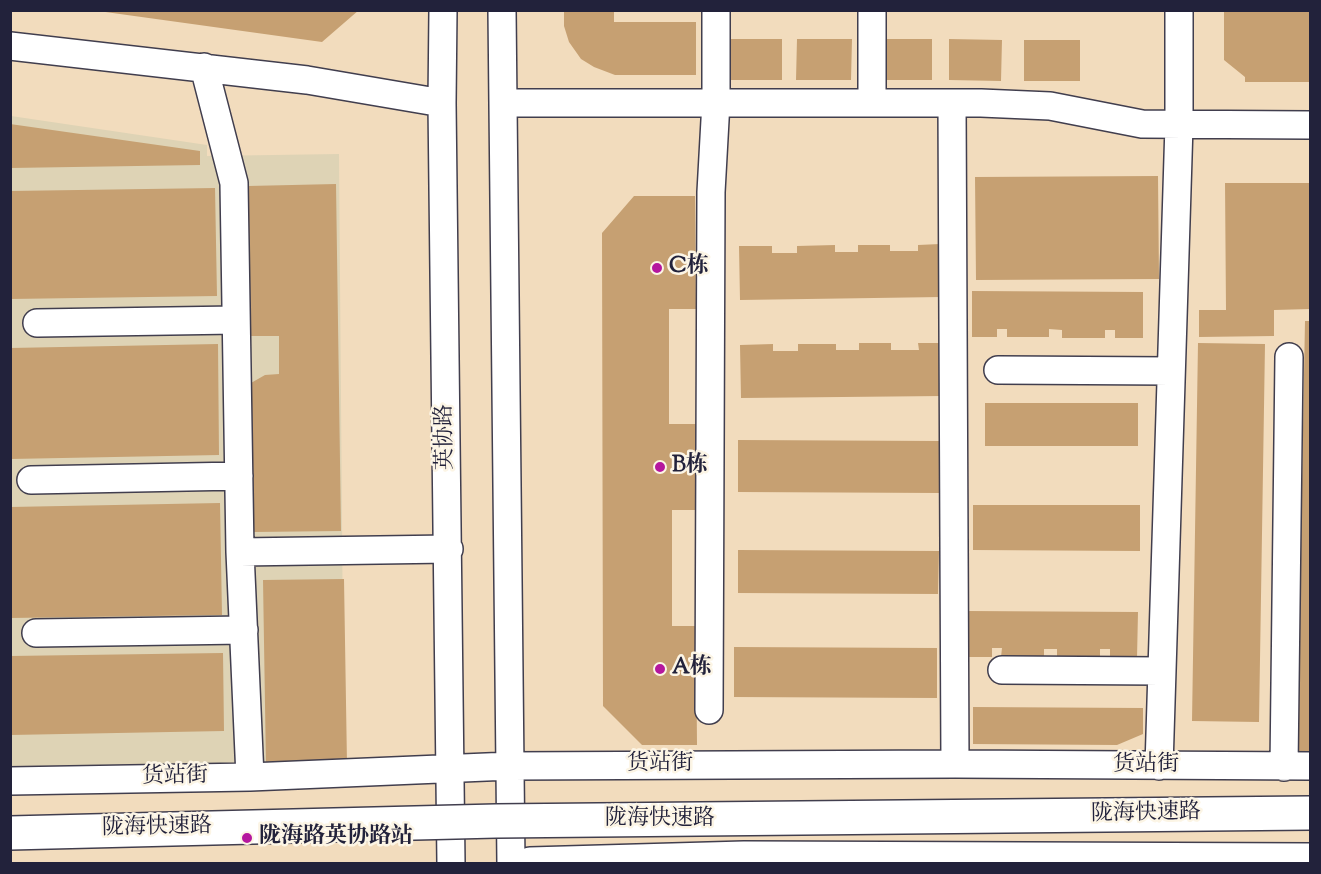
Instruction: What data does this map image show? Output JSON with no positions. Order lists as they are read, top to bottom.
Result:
{
  "streets": {
    "highway": ["陇海快速路"],
    "street": ["英协路", "货站街"]
  },
  "crossings": [
    ["英协路", "货站街"]
  ],
  "places": [
    "C栋",
    "B栋",
    "A栋",
    "陇海路英协路站"
  ]
}
